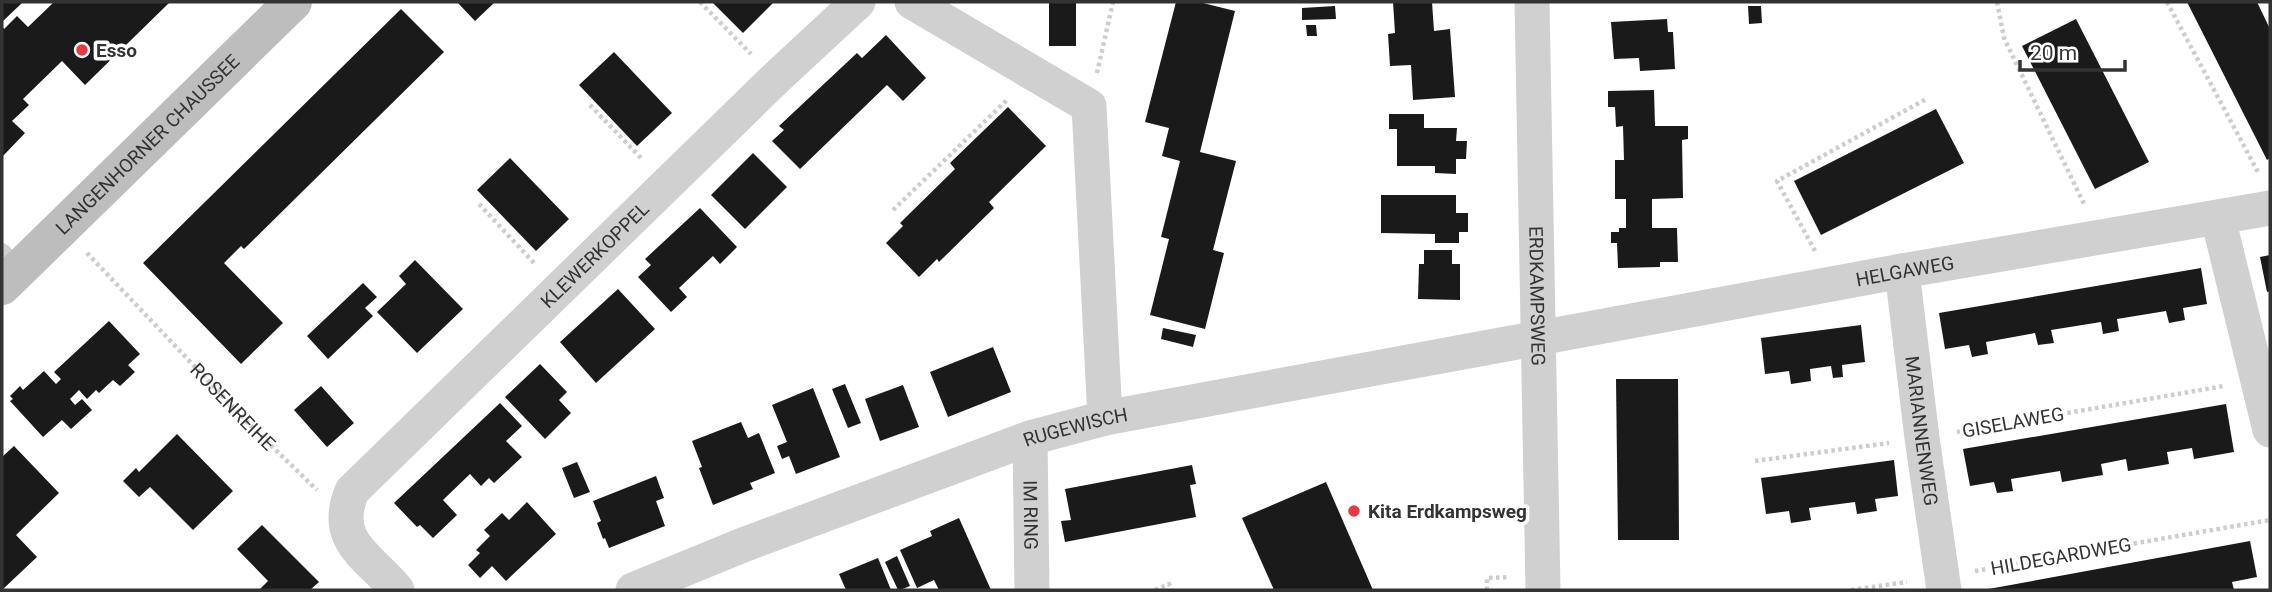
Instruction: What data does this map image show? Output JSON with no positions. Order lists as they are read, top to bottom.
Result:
{
  "streets": {
    "main road": ["LANGENHORNER CHAUSSEE"],
    "street": [
      "KLEWERKOPPEL",
      "HELGAWEG",
      "ERDKAMPSWEG",
      "RUGEWISCH",
      "MARIANNENWEG",
      "IM RING"
    ],
    "path": ["ROSENREIHE", "GISELAWEG", "HILDEGARDWEG"]
  },
  "crossings": [
    ["LANGENHORNER CHAUSSEE", "ROSENREIHE"],
    ["KLEWERKOPPEL", "ROSENREIHE"],
    ["HELGAWEG", "ERDKAMPSWEG"],
    ["HELGAWEG", "RUGEWISCH"],
    ["HELGAWEG", "MARIANNENWEG"],
    ["ERDKAMPSWEG", "RUGEWISCH"],
    ["GISELAWEG", "MARIANNENWEG"],
    ["RUGEWISCH", "IM RING"],
    ["MARIANNENWEG", "HILDEGARDWEG"]
  ],
  "places": ["Esso", "Kita Erdkampsweg"],
  "scale_bar": "20 m"
}
